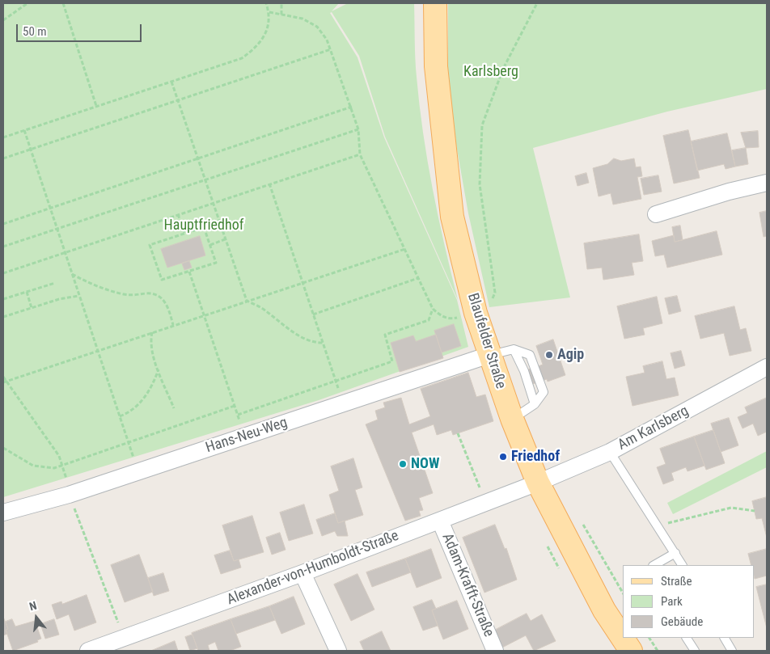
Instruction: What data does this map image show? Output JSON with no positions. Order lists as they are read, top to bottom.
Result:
{
  "streets": {
    "main road": ["Blaufelder Straße"],
    "street": [
      "Am Karlsberg",
      "Hans-Neu-Weg",
      "Alexander-von-Humboldt-Straße",
      "Adam-Krafft-Straße"
    ]
  },
  "crossings": [
    ["Blaufelder Straße", "Am Karlsberg"],
    ["Blaufelder Straße", "Hans-Neu-Weg"],
    ["Blaufelder Straße", "Alexander-von-Humboldt-Straße"],
    ["Am Karlsberg", "Alexander-von-Humboldt-Straße"],
    ["Alexander-von-Humboldt-Straße", "Adam-Krafft-Straße"]
  ],
  "parks": ["Karlsberg", "Hauptfriedhof"],
  "places": ["Agip", "Friedhof", "NOW"],
  "legend": ["Straße", "Park", "Gebäude"],
  "scale_bar": "50 m",
  "north": "top"
}
